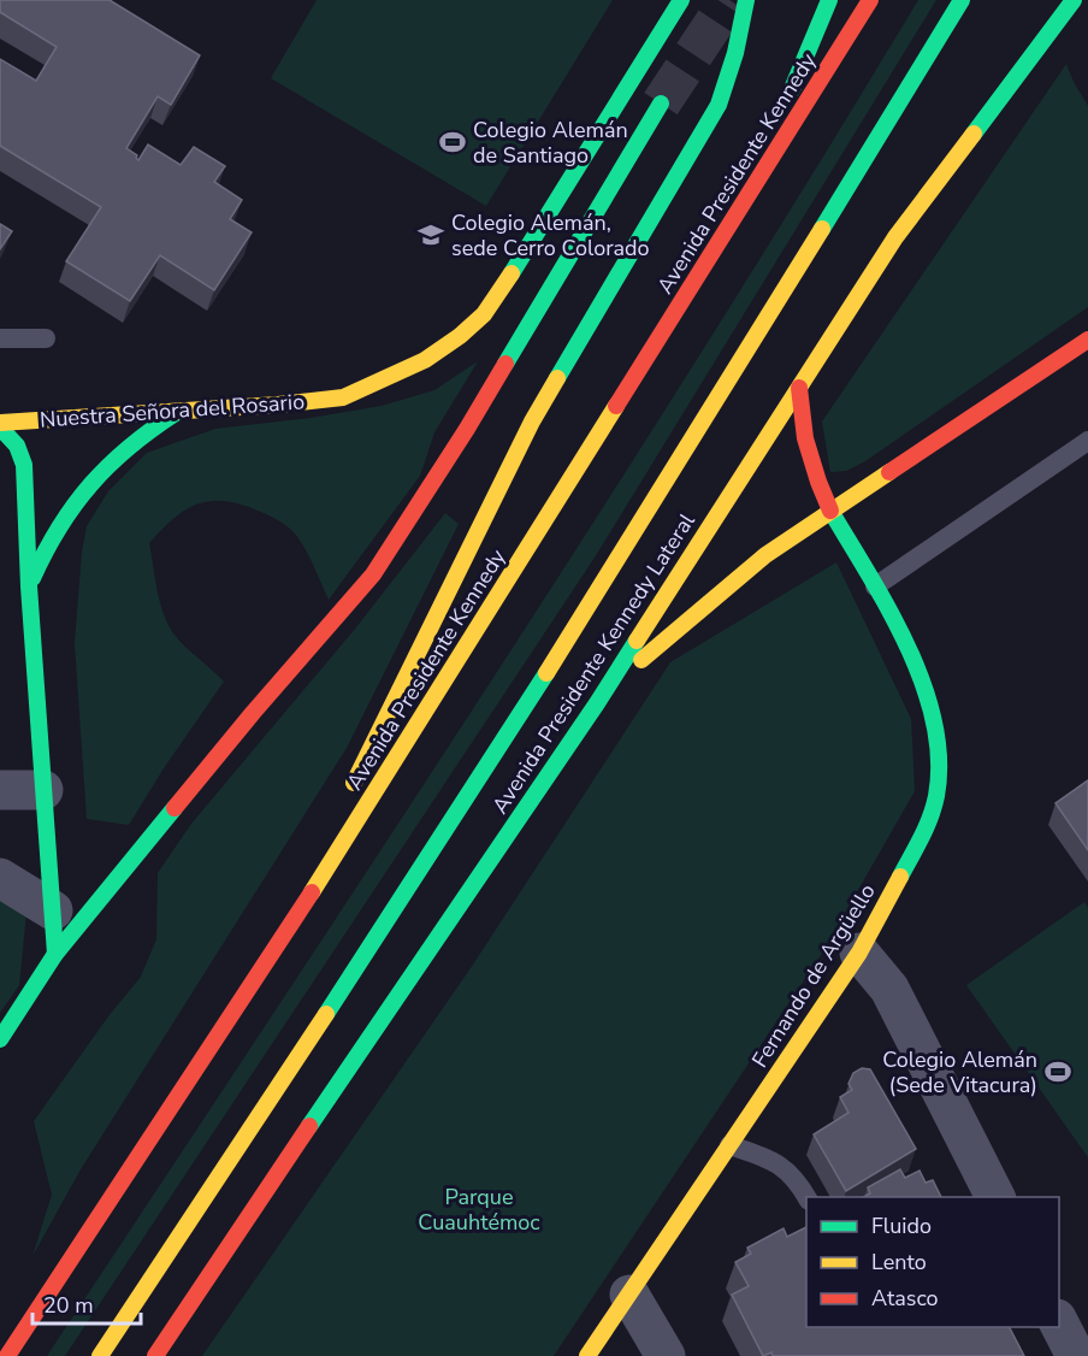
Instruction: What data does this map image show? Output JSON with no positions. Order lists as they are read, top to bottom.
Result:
{
  "streets": {
    "main road": [
      "Avenida Presidente Kennedy",
      "Nuestra Señora del Rosario",
      "Avenida Presidente Kennedy Lateral",
      "Fernando de Argüello"
    ]
  },
  "crossings": [
    ["Avenida Presidente Kennedy Lateral", "Fernando de Argüello"]
  ],
  "parks": ["Parque Cuauhtémoc"],
  "places": {
    "sports": ["Colegio Alemán de Santiago", "Colegio Alemán (Sede Vitacura)"],
    "school or university": ["Colegio Alemán, sede Cerro Colorado"]
  },
  "legend": ["Fluido", "Lento", "Atasco"],
  "scale_bar": "20 m"
}
